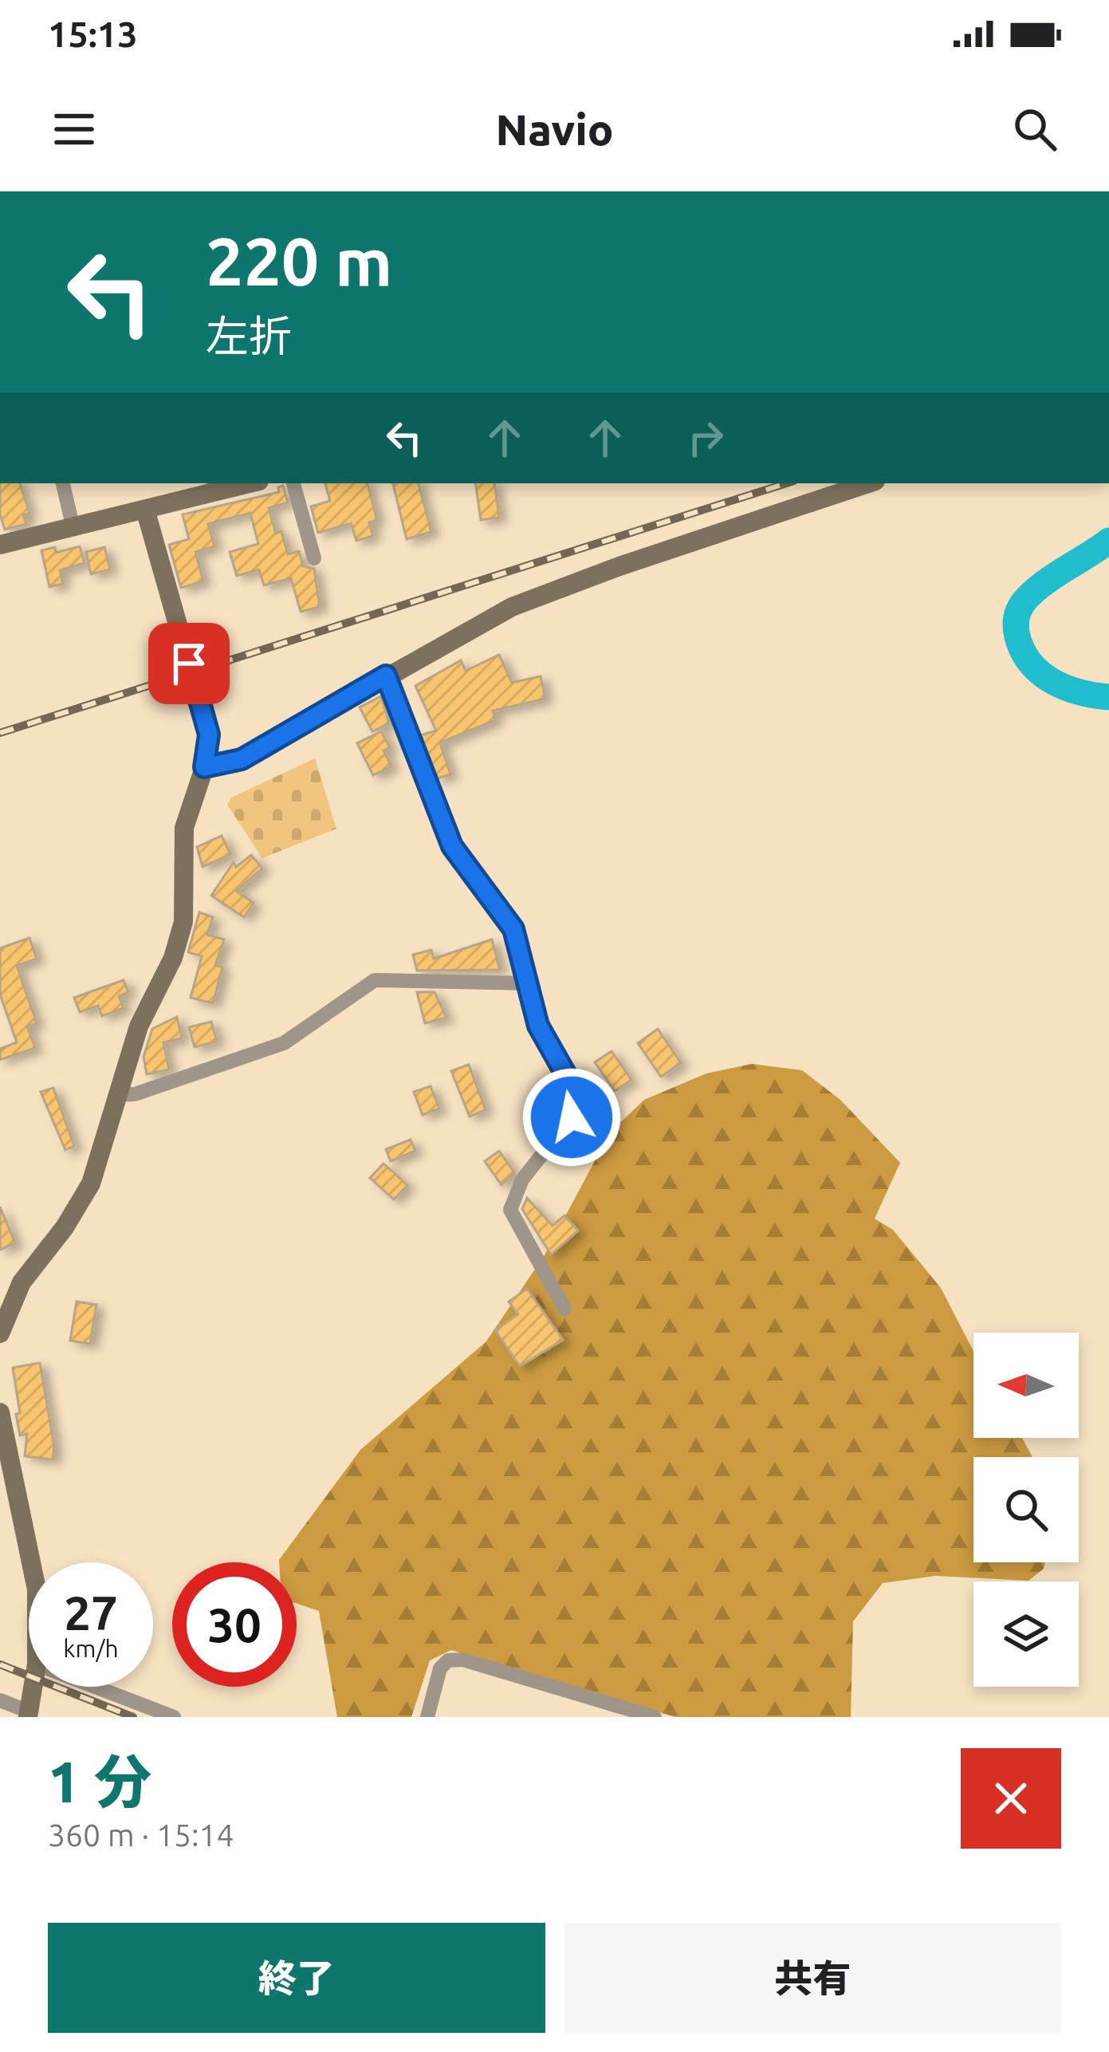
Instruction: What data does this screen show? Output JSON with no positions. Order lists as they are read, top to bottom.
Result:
{
  "north": "left",
  "page": {
    "status": "15:13",
    "header": "Navio",
    "turn": ["220 m", "左折"],
    "speed": "27 km/h",
    "limit": "30",
    "heading": ["1 分", "360 m · 15:14"],
    "buttons": ["終了", "共有"]
  }
}
